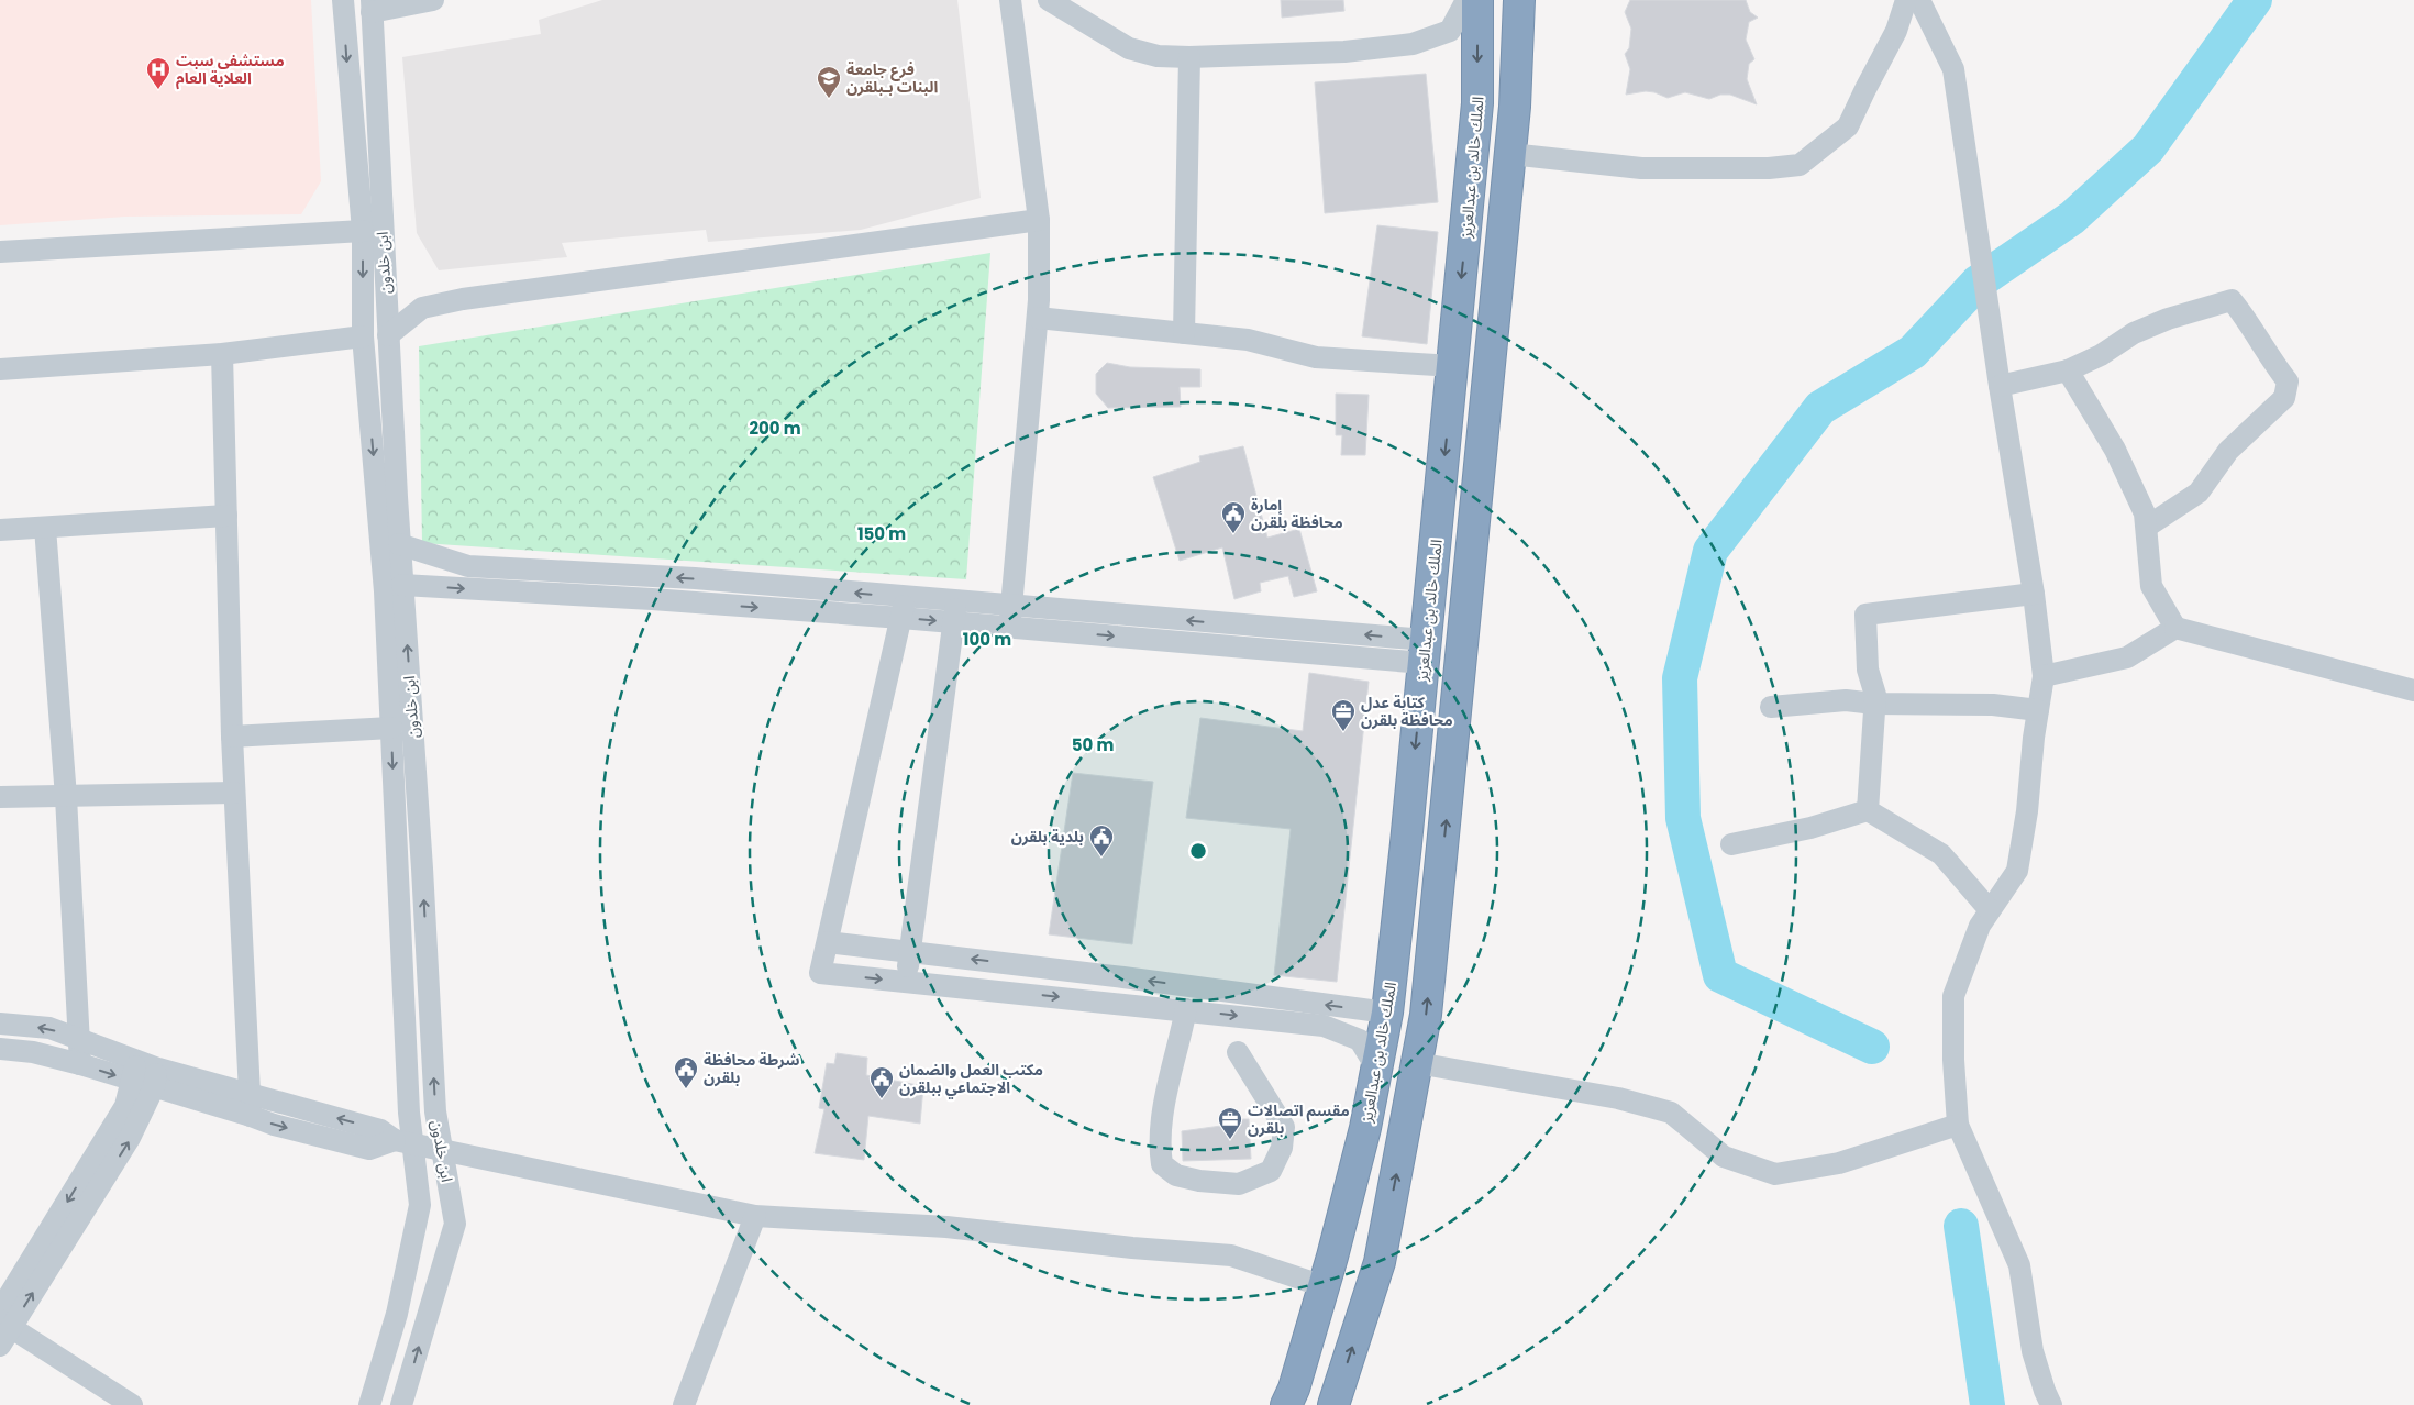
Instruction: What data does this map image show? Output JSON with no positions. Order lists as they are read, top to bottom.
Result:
{
  "streets": {
    "highway": ["الملك خالد بن عبدالعزيز"],
    "street": ["ابن خلدون"]
  },
  "places": {
    "hospital": ["مستشفى سبت العلاية العام"],
    "school or university": ["فرع جامعة البنات بـبلقرن"],
    "public building": [
      "إمارة محافظة بلقرن",
      "بلدية بلقرن",
      "شرطة محافظة بلقرن",
      "مكتب العمل والضمان الاجتماعي ببلقرن"
    ],
    "office": ["كتابة عدل محافظة بلقرن", "مقسم اتصالات بلقرن"]
  },
  "rings": [
    "200 m",
    "150 m",
    "100 m",
    "50 m"
  ]
}
